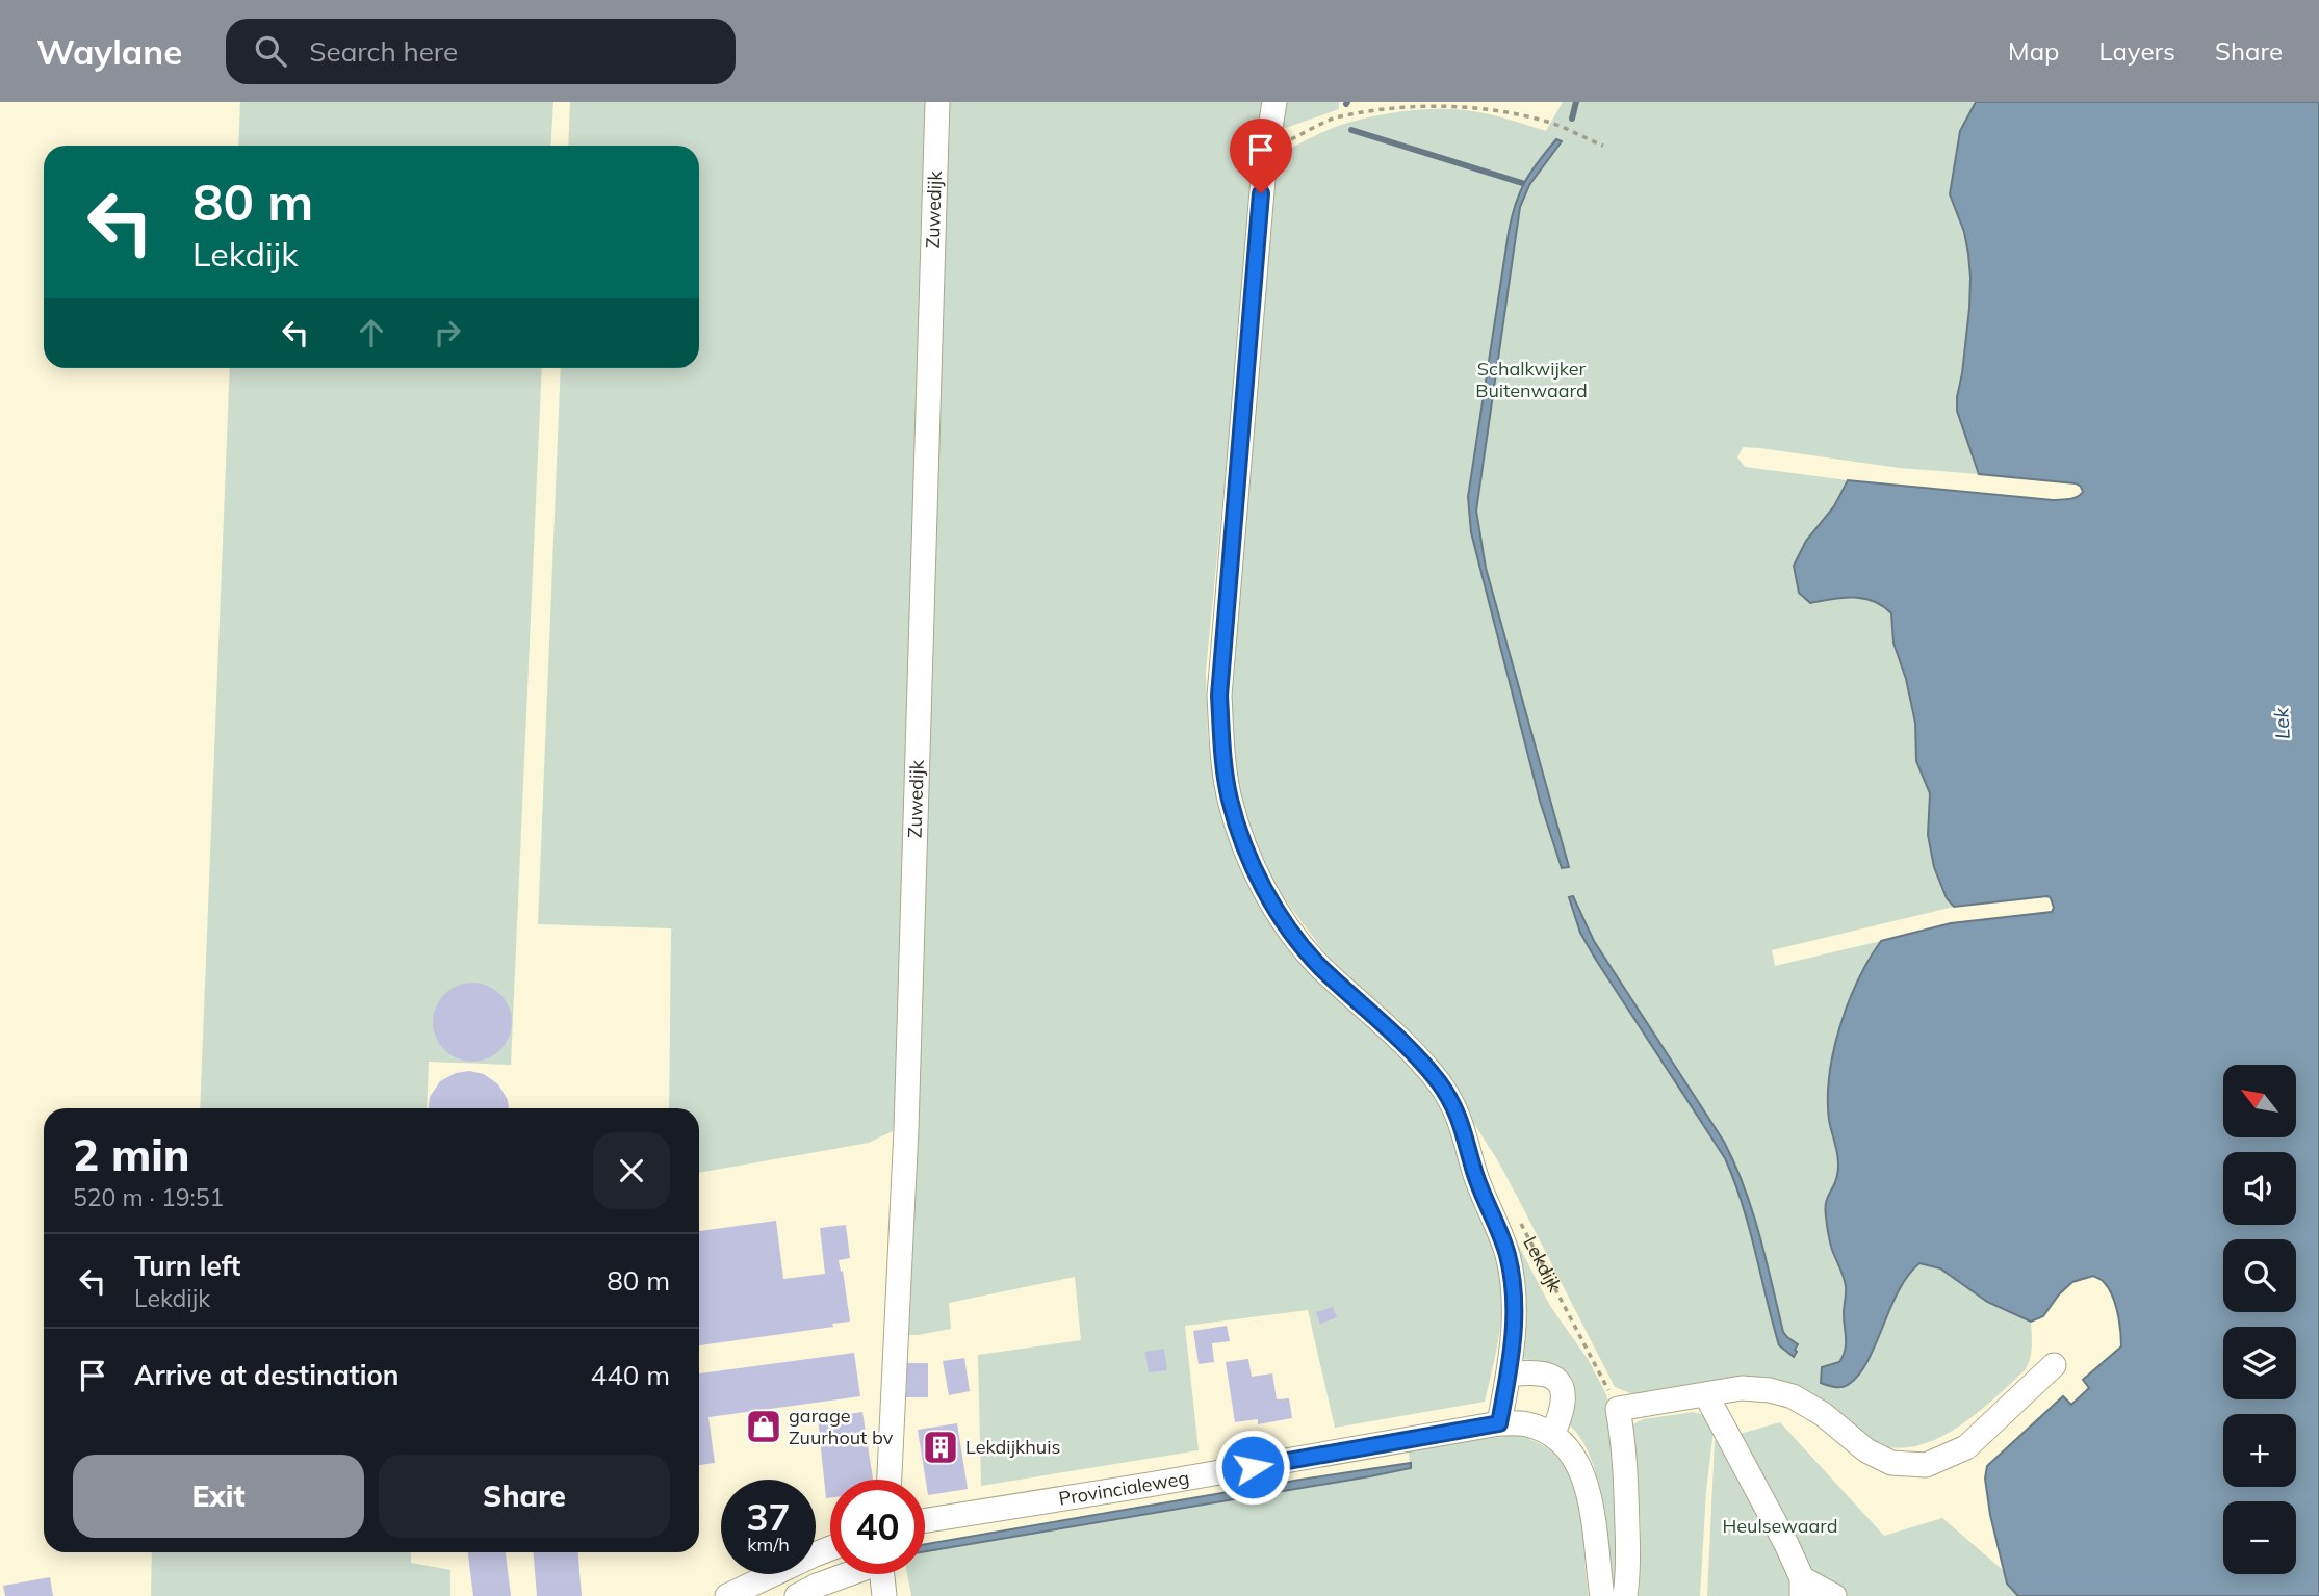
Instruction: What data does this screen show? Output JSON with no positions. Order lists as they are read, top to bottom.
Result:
{
  "streets": {
    "street": ["Zuwedijk", "Lekdijk", "Provincialeweg"]
  },
  "crossings": [
    ["Lekdijk", "Provincialeweg"]
  ],
  "water": ["Lek"],
  "parks": ["Schalkwijker Buitenwaard", "Heulsewaard"],
  "places": {
    "shop": ["garage Zuurhout bv"],
    "building": ["Lekdijkhuis"]
  },
  "north": "top left",
  "page": {
    "header": "Waylane",
    "search": "Search here",
    "nav": ["Map", "Layers", "Share"],
    "turn": ["80 m", "Lekdijk"],
    "map_buttons": ["+", "−"],
    "heading": ["2 min", "520 m · 19:51"],
    "list": [
      {
        "name": "Turn left",
        "note": "Lekdijk",
        "value": "80 m"
      },
      {
        "name": "Arrive at destination",
        "value": "440 m"
      }
    ],
    "buttons": ["Exit", "Share"],
    "speed": "37 km/h",
    "limit": "40"
  }
}
